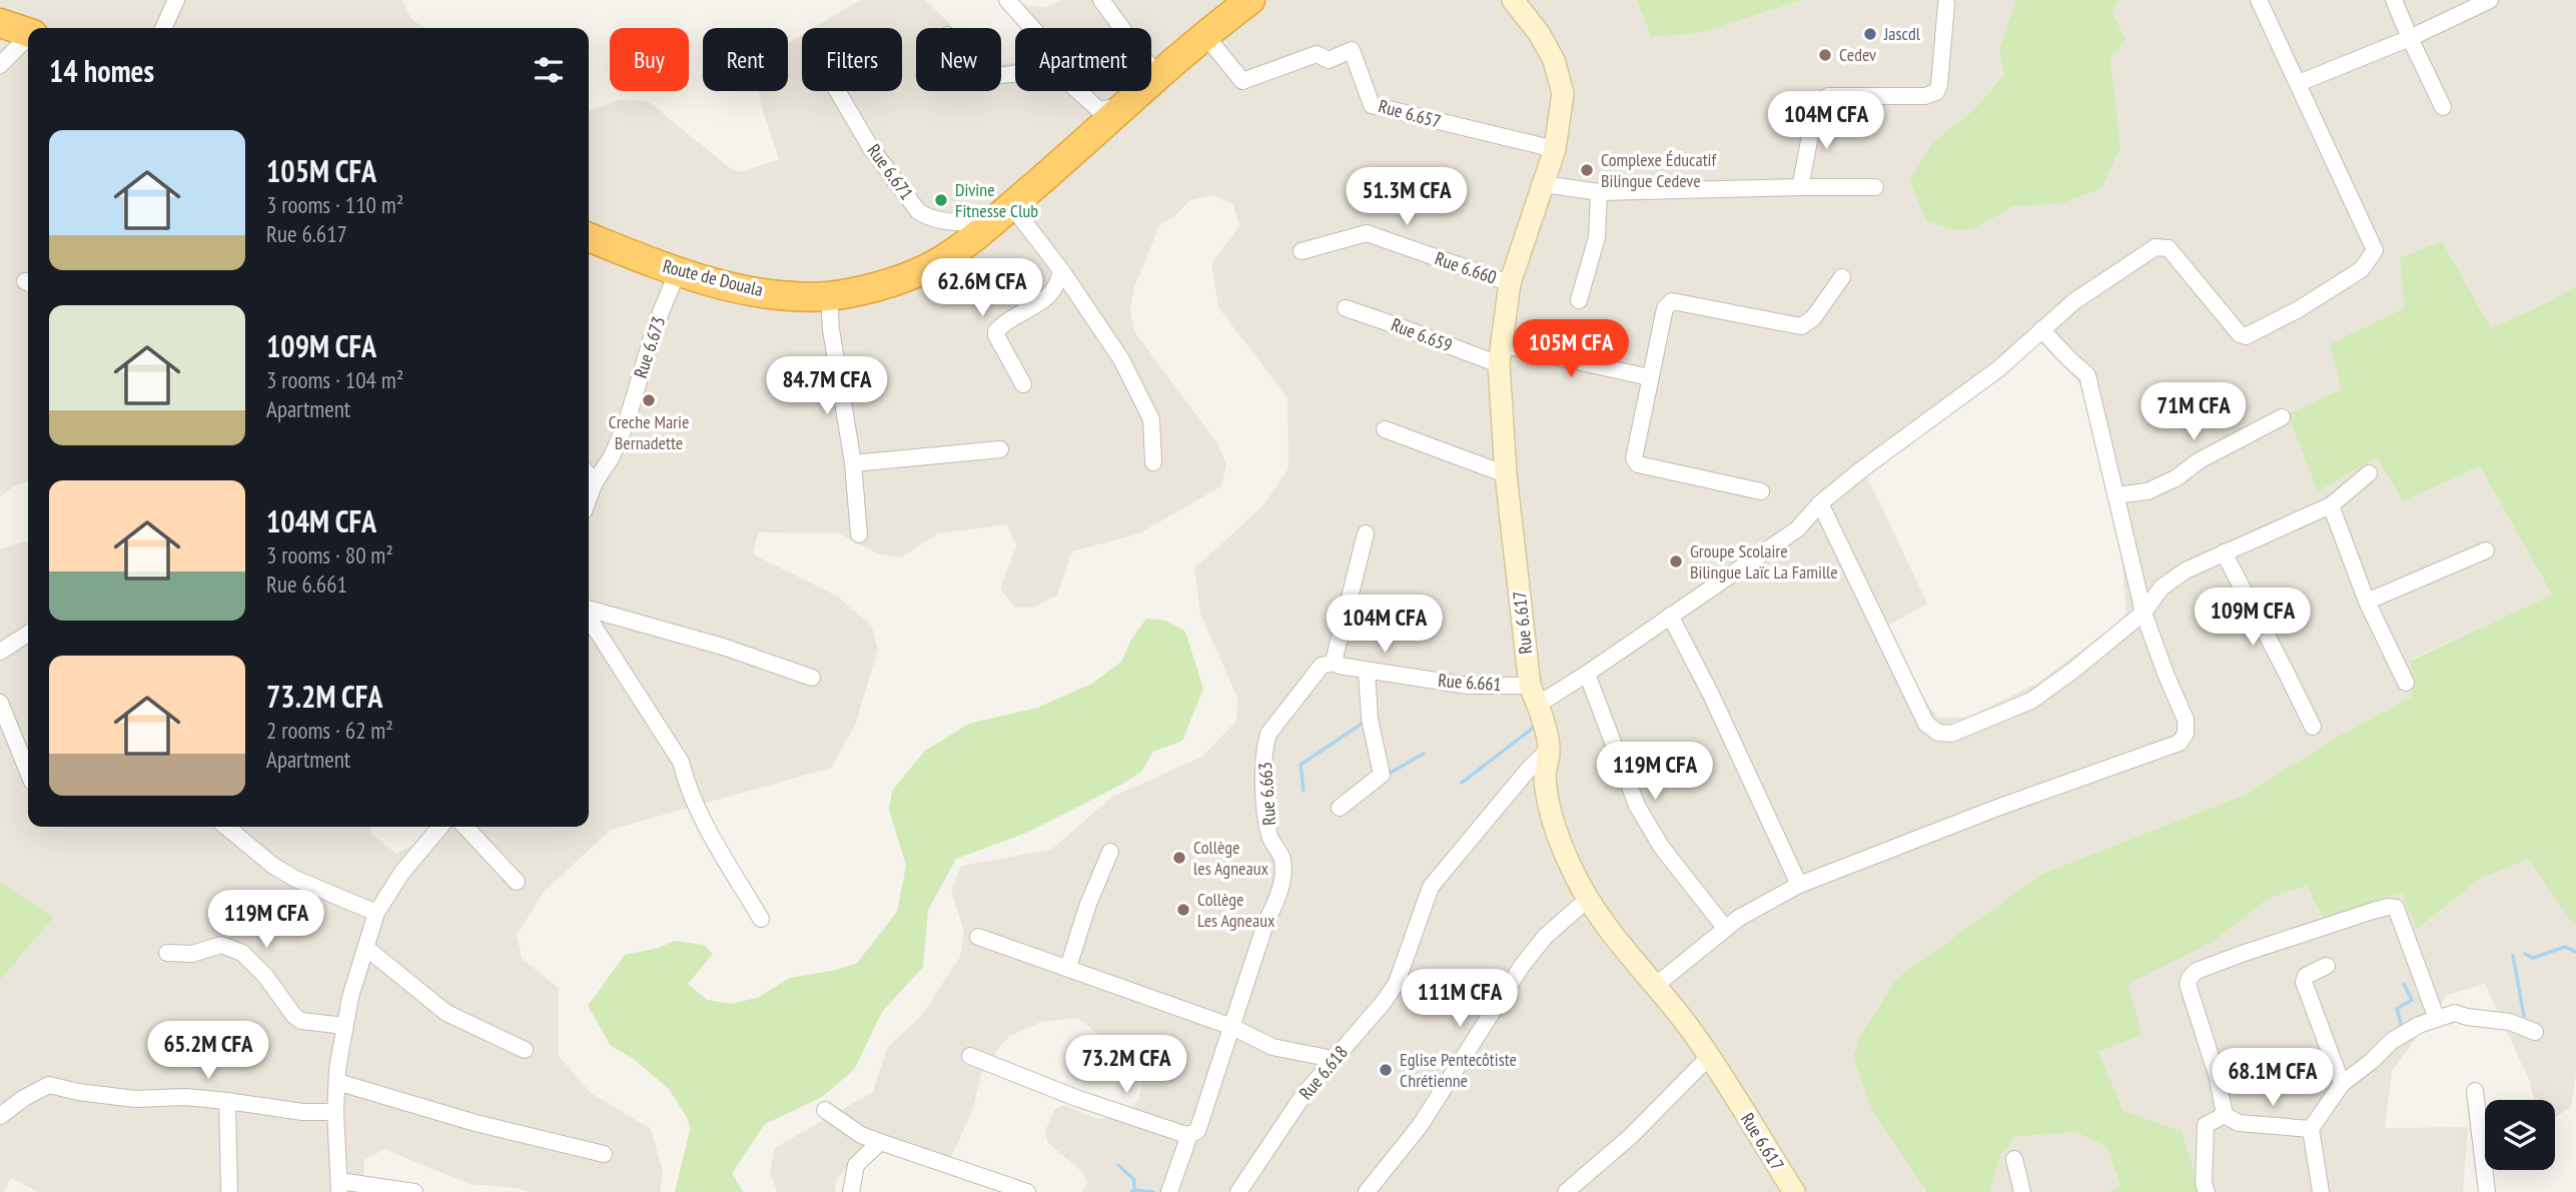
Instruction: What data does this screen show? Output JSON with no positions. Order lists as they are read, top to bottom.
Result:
{
  "streets": {
    "highway": ["Route de Douala"],
    "street": [
      "Rue 6.657",
      "Rue 6.671",
      "Rue 6.660",
      "Rue 6.659",
      "Rue 6.673",
      "Rue 6.617",
      "Rue 6.661",
      "Rue 6.663",
      "Rue 6.618"
    ]
  },
  "crossings": [
    ["Rue 6.657", "Route de Douala"],
    ["Rue 6.657", "Rue 6.617"],
    ["Rue 6.671", "Route de Douala"],
    ["Rue 6.660", "Rue 6.617"],
    ["Route de Douala", "Rue 6.673"],
    ["Rue 6.659", "Rue 6.617"],
    ["Rue 6.617", "Rue 6.661"],
    ["Rue 6.617", "Rue 6.618"],
    ["Rue 6.661", "Rue 6.663"]
  ],
  "places": [
    "Jascdl",
    "Cedev",
    "Complexe Éducatif Bilingue Cedeve",
    "Divine Fitnesse Club",
    "Creche Marie Bernadette",
    "Groupe Scolaire Bilingue Laïc La Famille",
    "Collège les Agneaux",
    "Collège Les Agneaux",
    "Eglise Pentecôtiste Chrétienne"
  ],
  "page": {
    "chip": [
      "Buy",
      "Rent",
      "Filters",
      "New",
      "Apartment"
    ],
    "heading": "14 homes",
    "price": [
      "104M CFA",
      "51.3M CFA",
      "62.6M CFA",
      "105M CFA",
      "84.7M CFA",
      "71M CFA",
      "109M CFA",
      "104M CFA",
      "119M CFA",
      "119M CFA",
      "111M CFA",
      "65.2M CFA",
      "73.2M CFA",
      "68.1M CFA"
    ],
    "list": [
      {
        "name": "105M CFA",
        "note": "3 rooms · 110 m² · Rue 6.617"
      },
      {
        "name": "109M CFA",
        "note": "3 rooms · 104 m² · Apartment"
      },
      {
        "name": "104M CFA",
        "note": "3 rooms · 80 m² · Rue 6.661"
      },
      {
        "name": "73.2M CFA",
        "note": "2 rooms · 62 m² · Apartment"
      }
    ]
  }
}
